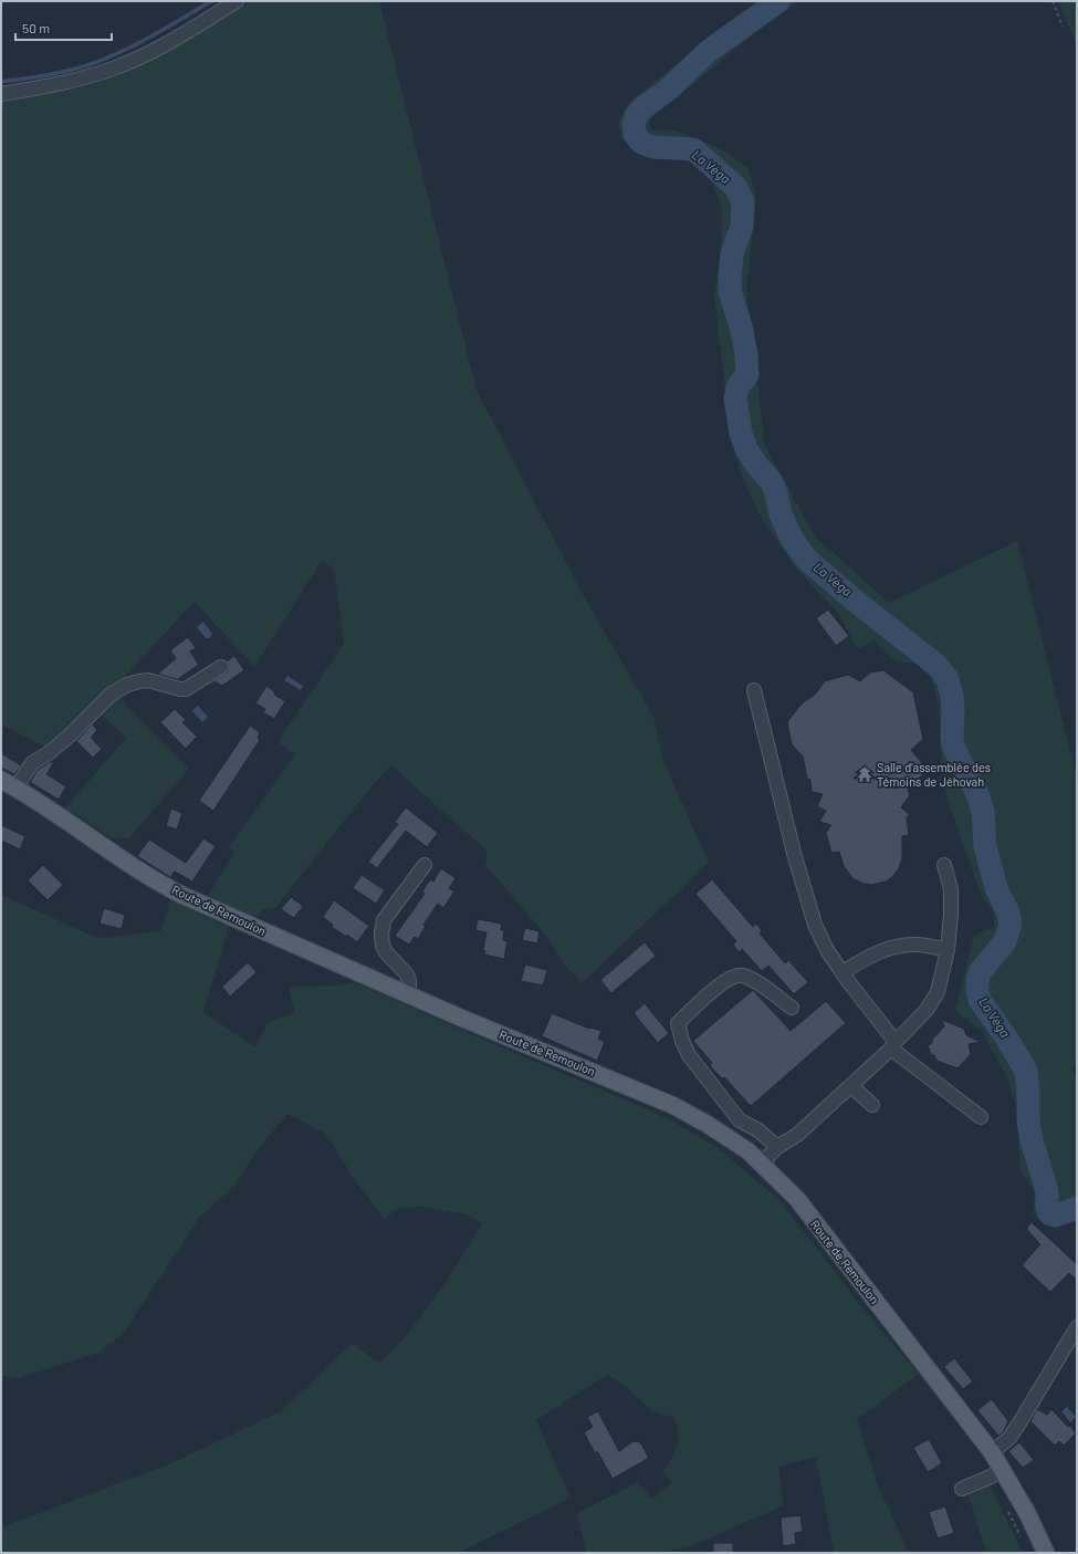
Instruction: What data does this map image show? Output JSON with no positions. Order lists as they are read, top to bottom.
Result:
{
  "streets": {
    "main road": ["Route de Remoulon"]
  },
  "water": ["La Véga"],
  "places": {
    "temple": ["Salle d'assemblée des Témoins de Jéhovah"]
  },
  "scale_bar": "50 m"
}
